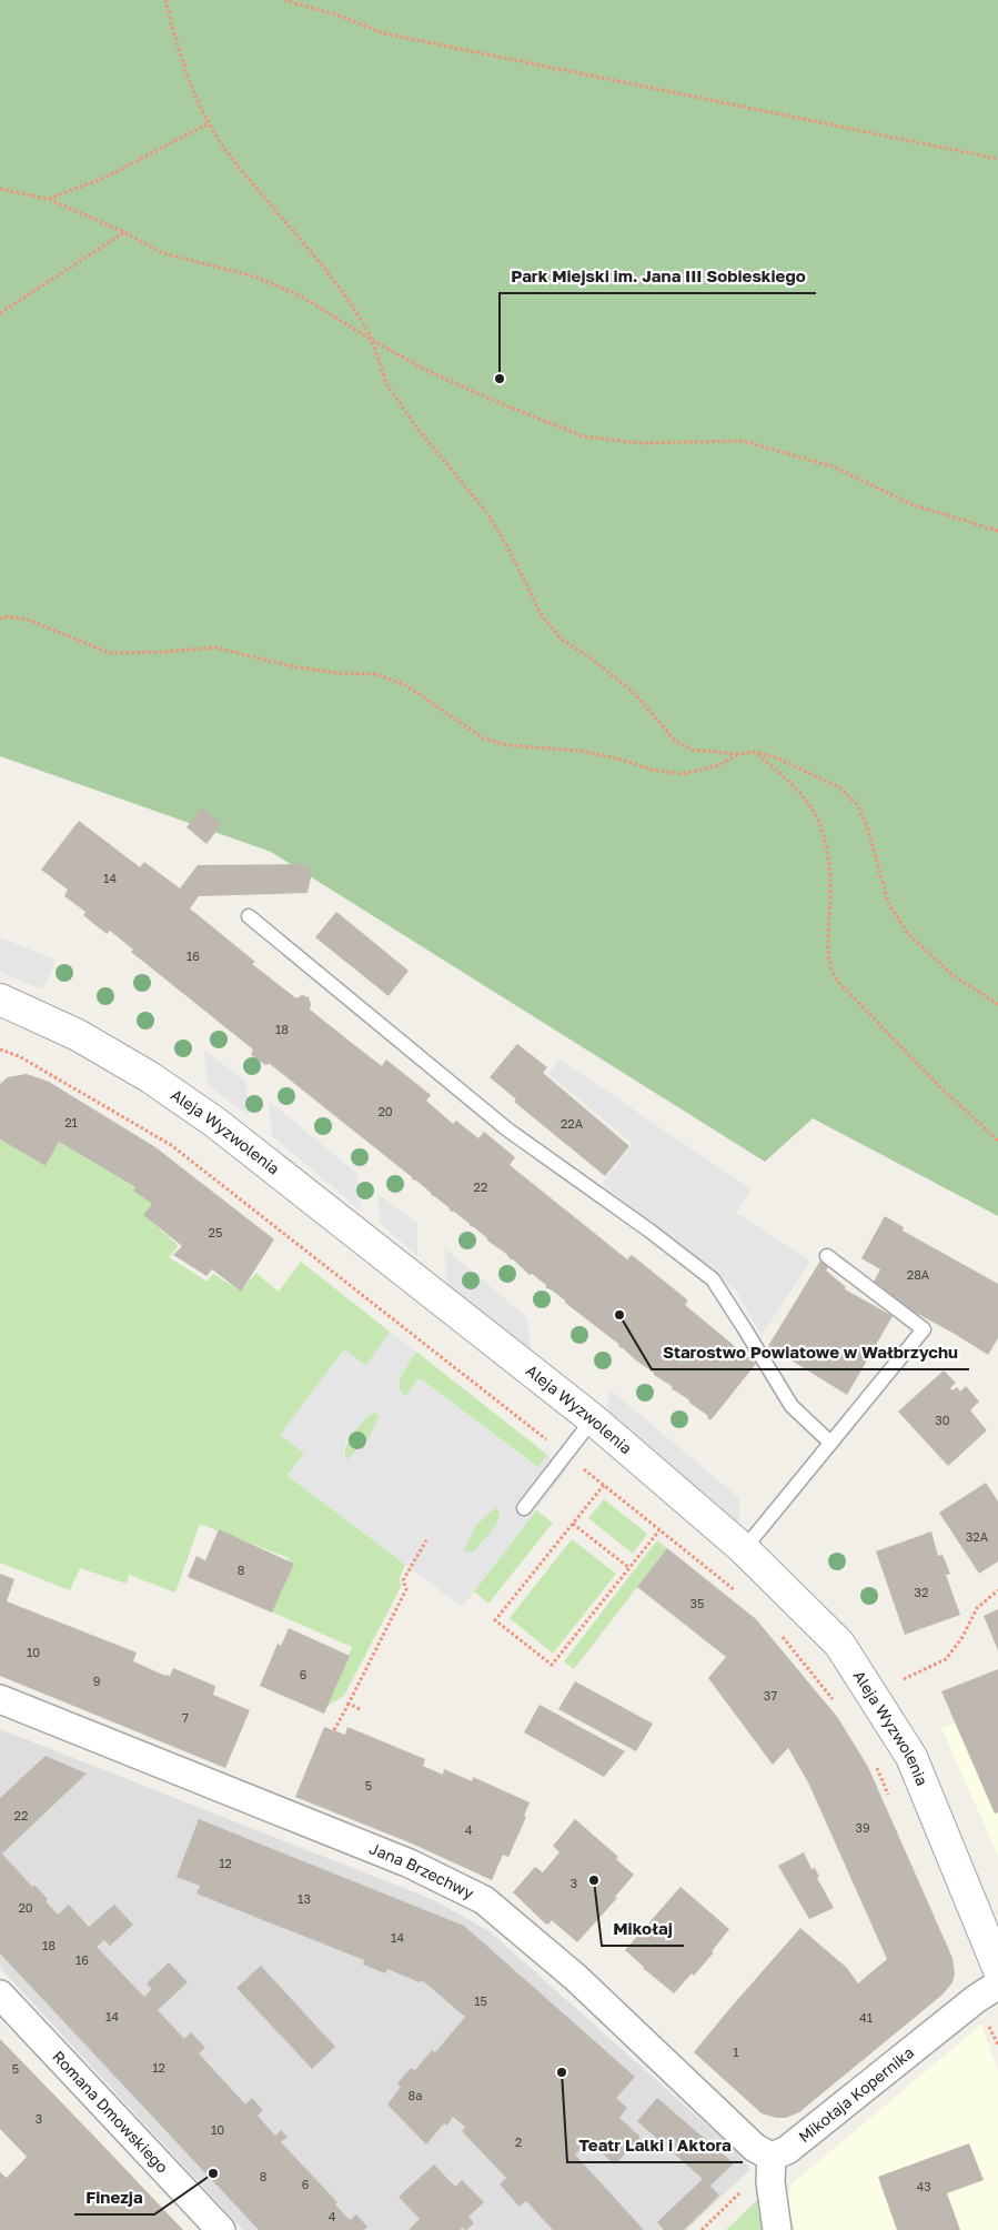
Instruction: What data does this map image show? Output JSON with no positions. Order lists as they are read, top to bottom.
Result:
{
  "streets": {
    "street": [
      "Aleja Wyzwolenia",
      "Jana Brzechwy",
      "Mikołaja Kopernika",
      "Romana Dmowskiego"
    ]
  },
  "crossings": [
    ["Jana Brzechwy", "Mikołaja Kopernika"]
  ],
  "places": [
    "Park Miejski im. Jana III Sobieskiego",
    "Starostwo Powiatowe w Wałbrzychu",
    "Mikołaj",
    "Teatr Lalki i Aktora",
    "Finezja"
  ],
  "house_numbers": [
    "14",
    "16",
    "18",
    "20",
    "21",
    "22A",
    "22",
    "25",
    "28A",
    "30",
    "32A",
    "8",
    "32",
    "35",
    "10",
    "6",
    "9",
    "37",
    "7",
    "5",
    "22",
    "39",
    "4",
    "12",
    "3",
    "13",
    "20",
    "14",
    "18",
    "16",
    "15",
    "14",
    "41",
    "1",
    "12",
    "5",
    "8a",
    "3",
    "10",
    "2",
    "8",
    "6",
    "43",
    "4"
  ]
}
